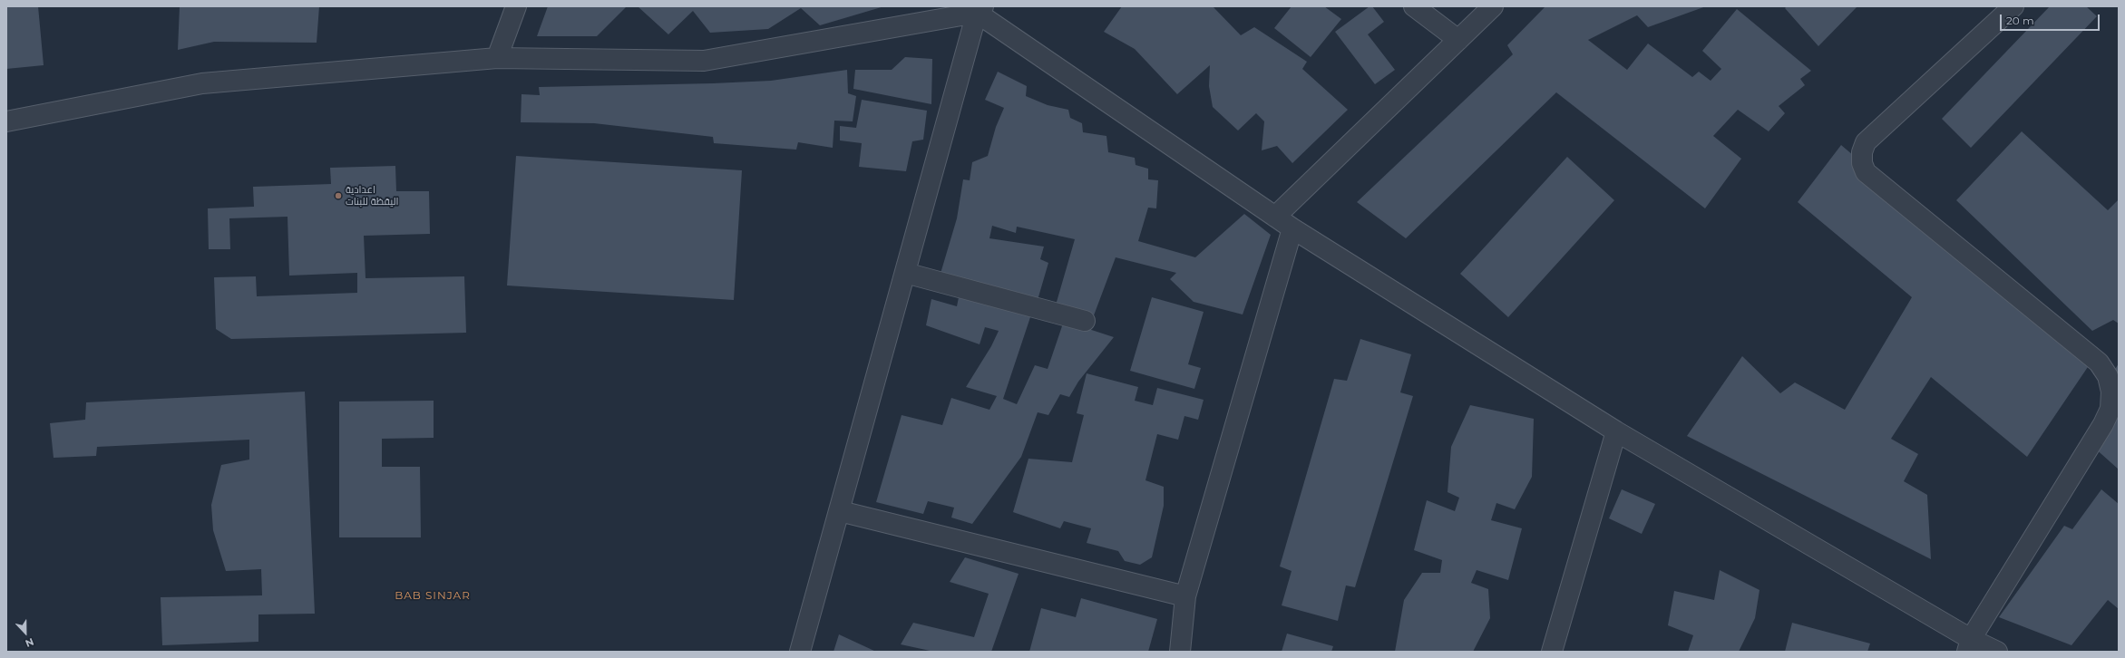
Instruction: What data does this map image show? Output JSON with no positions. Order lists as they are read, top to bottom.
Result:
{
  "districts": ["BAB SINJAR"],
  "places": ["اعدادية اليقظة للبنات"],
  "scale_bar": "20 m",
  "north": "bottom"
}
